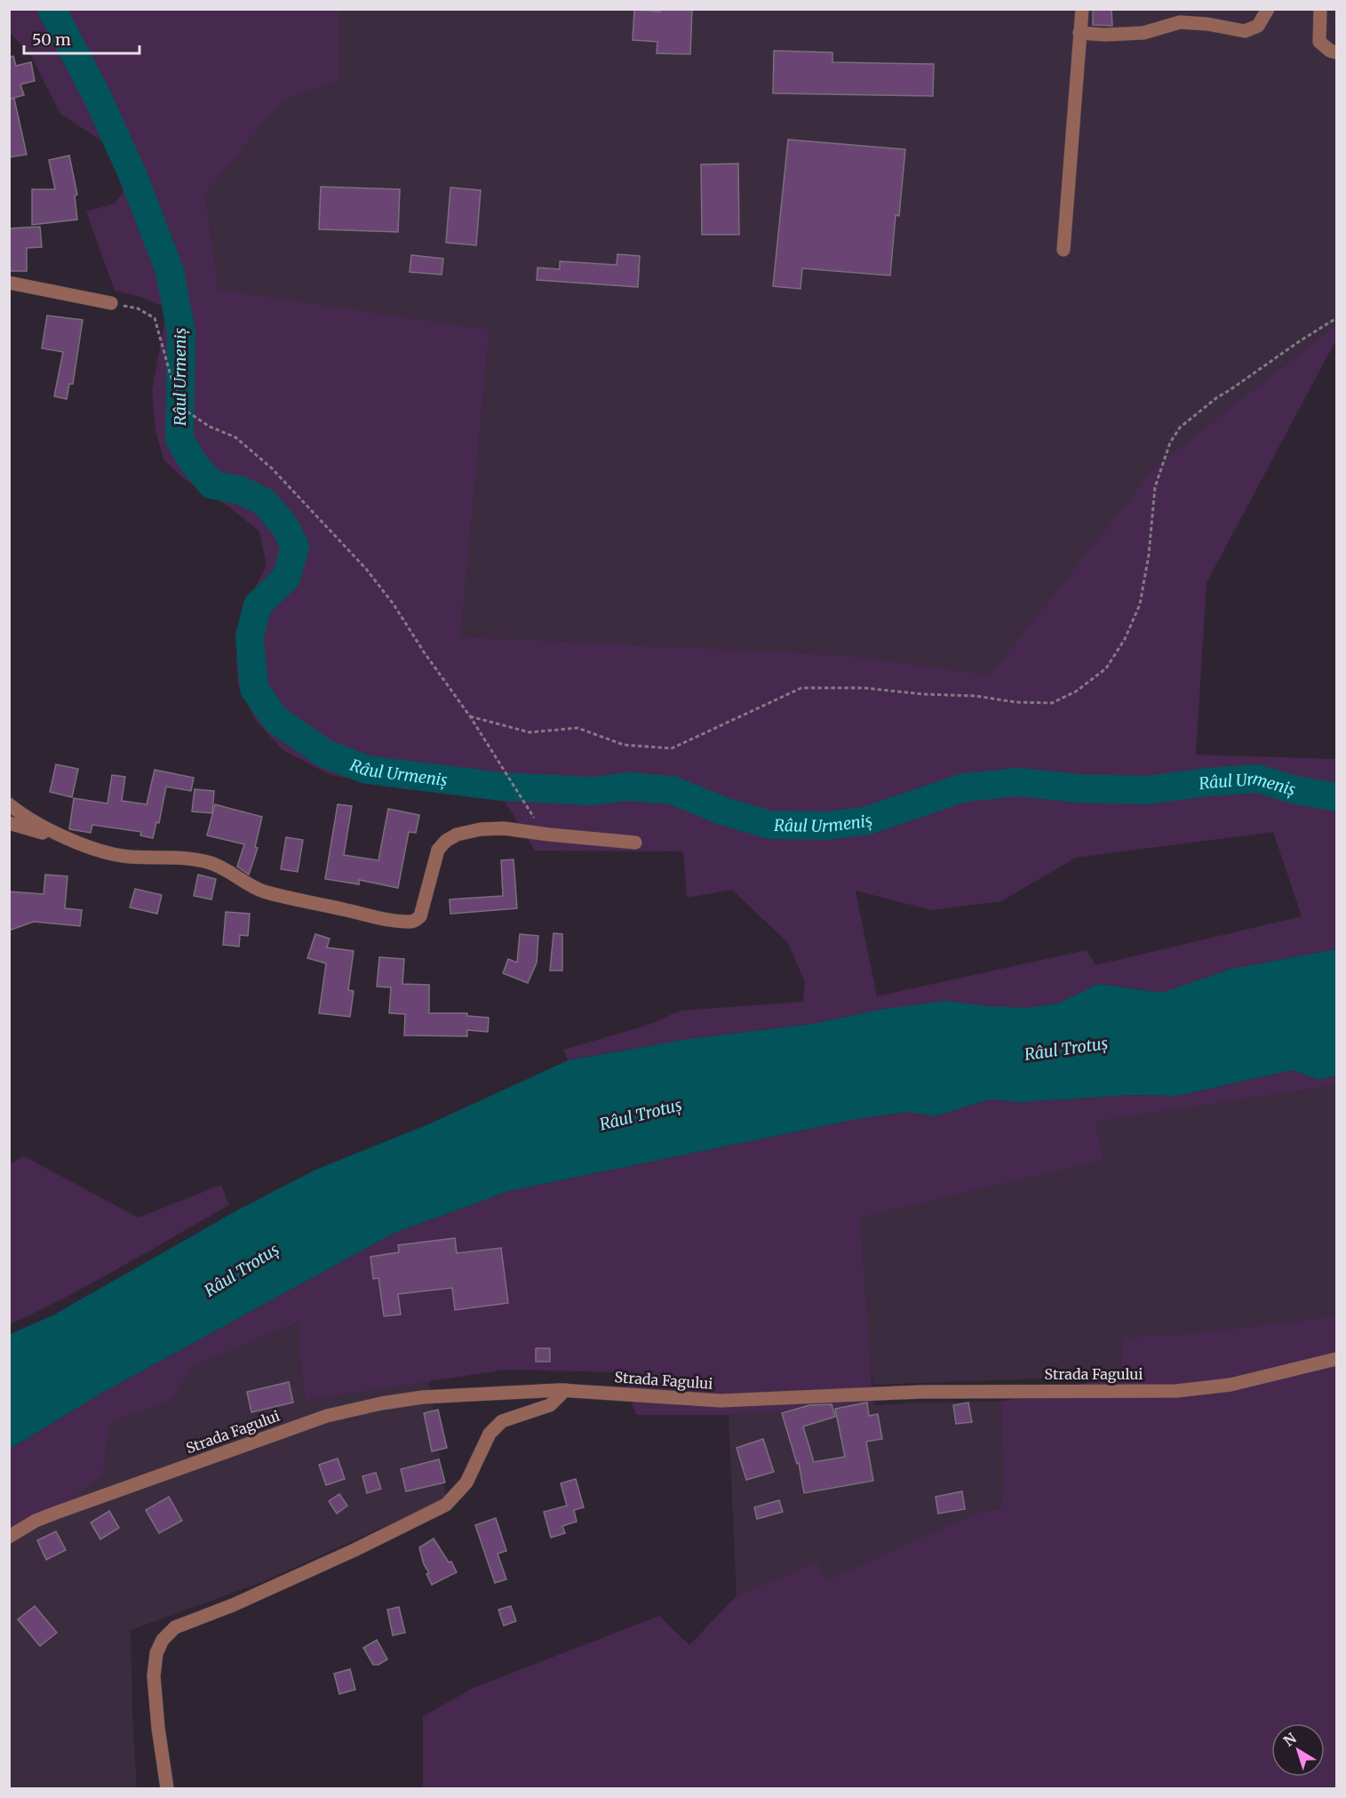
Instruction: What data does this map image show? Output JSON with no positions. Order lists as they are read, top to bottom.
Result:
{
  "streets": {
    "street": ["Strada Fagului"]
  },
  "water": ["Râul Urmeniș", "Râul Trotuș"],
  "scale_bar": "50 m",
  "north": "top left"
}
